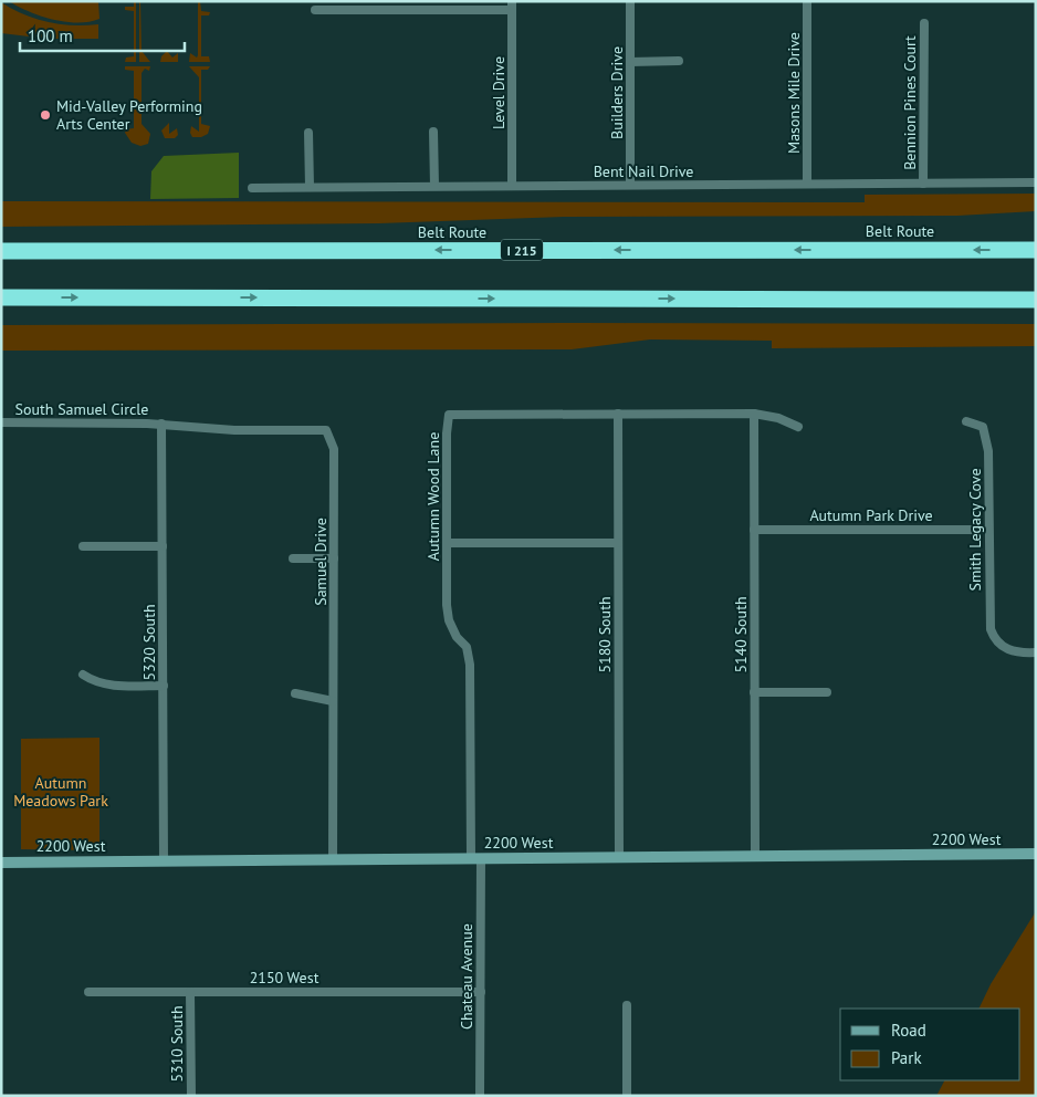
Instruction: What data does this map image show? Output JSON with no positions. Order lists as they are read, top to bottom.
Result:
{
  "streets": {
    "highway": ["Belt Route", "I 215"],
    "street": [
      "Level Drive",
      "Builders Drive",
      "Masons Mile Drive",
      "Bennion Pines Court",
      "Bent Nail Drive",
      "South Samuel Circle",
      "Autumn Wood Lane",
      "Autumn Park Drive",
      "Smith Legacy Cove",
      "Samuel Drive",
      "5180 South",
      "5140 South",
      "5320 South",
      "2200 West",
      "Chateau Avenue",
      "2150 West",
      "5310 South"
    ]
  },
  "crossings": [
    ["Level Drive", "Bent Nail Drive"],
    ["Builders Drive", "Bent Nail Drive"],
    ["Masons Mile Drive", "Bent Nail Drive"],
    ["Bennion Pines Court", "Bent Nail Drive"],
    ["South Samuel Circle", "Samuel Drive"],
    ["South Samuel Circle", "5320 South"],
    ["Autumn Wood Lane", "5180 South"],
    ["Autumn Wood Lane", "5140 South"],
    ["Autumn Wood Lane", "2200 West"],
    ["Autumn Wood Lane", "Chateau Avenue"],
    ["Autumn Park Drive", "Smith Legacy Cove"],
    ["Autumn Park Drive", "5140 South"],
    ["Samuel Drive", "5320 South"],
    ["Samuel Drive", "2200 West"],
    ["5180 South", "2200 West"],
    ["5140 South", "2200 West"],
    ["5320 South", "2200 West"],
    ["2200 West", "Chateau Avenue"],
    ["Chateau Avenue", "2150 West"],
    ["2150 West", "5310 South"]
  ],
  "parks": ["Autumn Meadows Park"],
  "places": ["Mid-Valley Performing Arts Center"],
  "legend": ["Road", "Park"],
  "scale_bar": "100 m"
}
